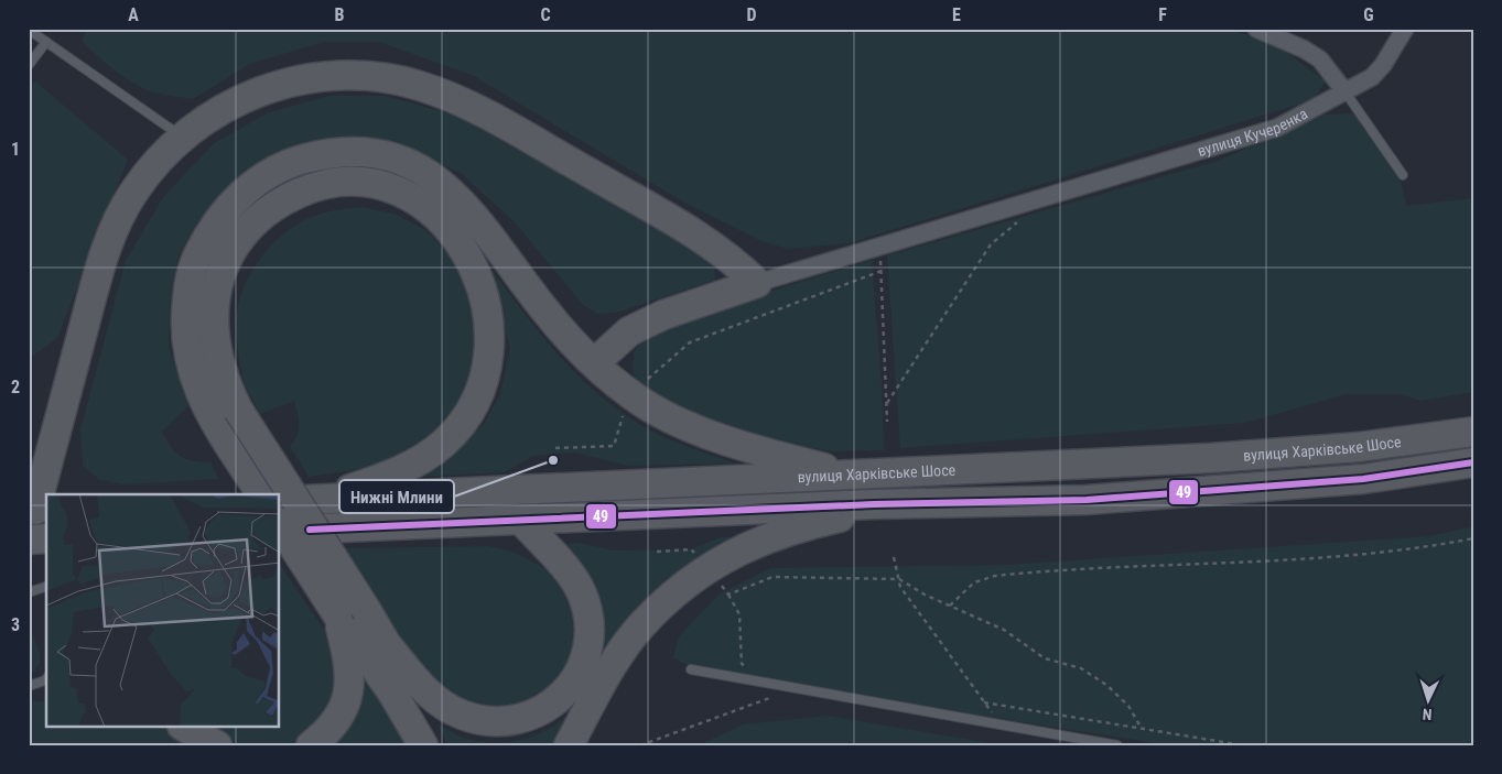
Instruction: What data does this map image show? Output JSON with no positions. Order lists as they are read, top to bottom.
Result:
{
  "streets": {
    "highway": ["вулиця Харківське Шосе"],
    "street": ["вулиця Кучеренка"]
  },
  "places": ["Нижні Млини"],
  "lines": ["transit line 49"],
  "north": "bottom",
  "grid": {
    "columns": [
      "A",
      "B",
      "C",
      "D",
      "E",
      "F",
      "G"
    ],
    "rows": ["1", "2", "3"]
  }
}
